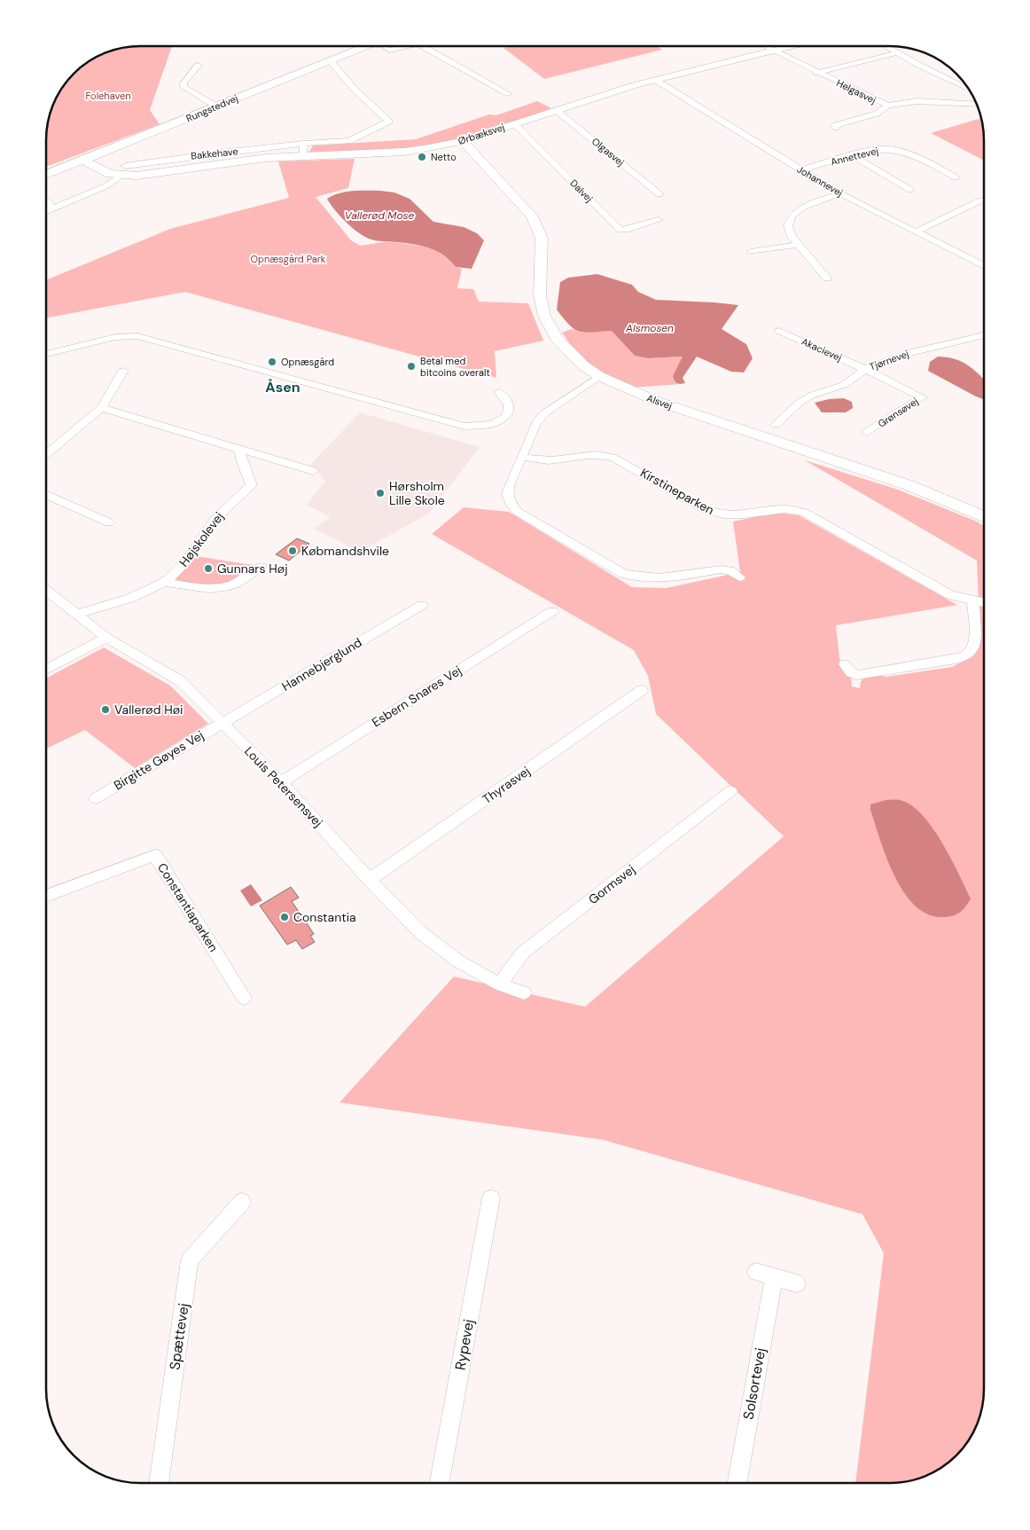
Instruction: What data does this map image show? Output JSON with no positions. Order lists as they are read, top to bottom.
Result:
{
  "streets": {
    "street": [
      "Helgasvej",
      "Rungstedvej",
      "Ørbæksvej",
      "Olgasvej",
      "Annettevej",
      "Johannevej",
      "Dalvej",
      "Akacievej",
      "Tjørnevej",
      "Alsvej",
      "Grønsøvej",
      "Kirstineparken",
      "Højskolevej",
      "Hannebjerglund",
      "Esbern Snares Vej",
      "Birgitte Gøyes Vej",
      "Thyrasvej",
      "Louis Petersensvej",
      "Gormsvej",
      "Constantiaparken",
      "Spættevej",
      "Rypevej",
      "Solsortevej"
    ]
  },
  "crossings": [
    ["Helgasvej", "Ørbæksvej"],
    ["Rungstedvej", "Ørbæksvej"],
    ["Ørbæksvej", "Olgasvej"],
    ["Ørbæksvej", "Johannevej"],
    ["Ørbæksvej", "Dalvej"],
    ["Ørbæksvej", "Alsvej"],
    ["Annettevej", "Johannevej"],
    ["Akacievej", "Tjørnevej"],
    ["Akacievej", "Grønsøvej"],
    ["Tjørnevej", "Grønsøvej"],
    ["Højskolevej", "Louis Petersensvej"],
    ["Hannebjerglund", "Birgitte Gøyes Vej"],
    ["Hannebjerglund", "Louis Petersensvej"],
    ["Esbern Snares Vej", "Louis Petersensvej"],
    ["Birgitte Gøyes Vej", "Louis Petersensvej"],
    ["Thyrasvej", "Louis Petersensvej"],
    ["Louis Petersensvej", "Gormsvej"]
  ],
  "districts": ["Åsen"],
  "water": ["Vallerød Mose", "Alsmosen"],
  "parks": ["Folehaven", "Opnæsgård Park"],
  "places": [
    "Netto",
    "Opnæsgård",
    "Betal med bitcoins overalt",
    "Hørsholm Lille Skole",
    "Købmandshvile",
    "Gunnars Høj",
    "Vallerød Høi",
    "Constantia"
  ]
}
